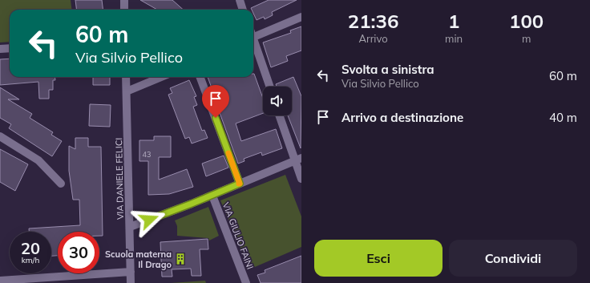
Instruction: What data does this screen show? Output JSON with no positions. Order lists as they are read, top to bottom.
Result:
{
  "streets": {
    "street": ["VIA DANIELE FELICI", "VIA GIULIO FAINI"]
  },
  "places": {
    "building": ["Scuola materna Il Drago"]
  },
  "house_numbers": ["43"],
  "page": {
    "eta": [
      "21:36",
      "Arrivo",
      "1",
      "min",
      "100",
      "m"
    ],
    "turn": ["60 m", "Via Silvio Pellico"],
    "list": [
      {
        "name": "Svolta a sinistra",
        "note": "Via Silvio Pellico",
        "value": "60 m"
      },
      {
        "name": "Arrivo a destinazione",
        "value": "40 m"
      }
    ],
    "speed": "20 km/h",
    "limit": "30",
    "buttons": ["Esci", "Condividi"]
  }
}
